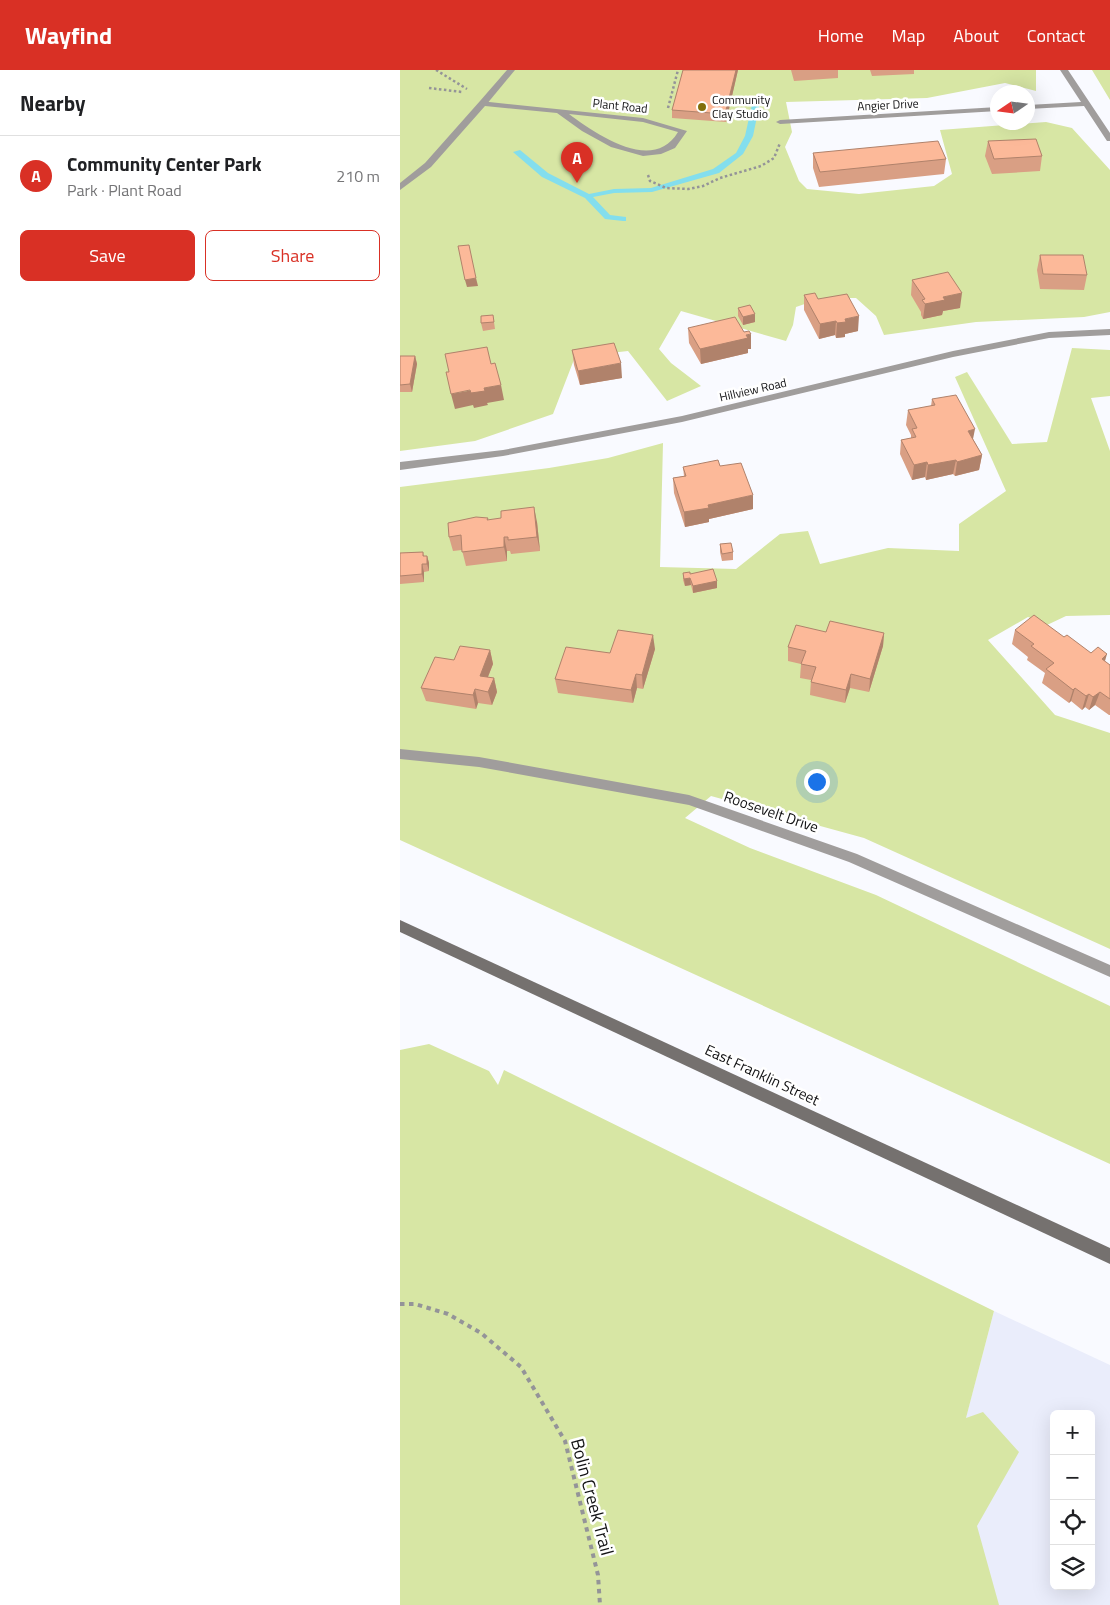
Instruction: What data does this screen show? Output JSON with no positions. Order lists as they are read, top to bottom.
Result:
{
  "streets": {
    "main road": ["East Franklin Street"],
    "street": [
      "Angier Drive",
      "Plant Road",
      "Hillview Road",
      "Roosevelt Drive"
    ],
    "path": ["Bolin Creek Trail"]
  },
  "places": ["Community Clay Studio"],
  "north": "left",
  "page": {
    "header": "Wayfind",
    "nav": [
      "Home",
      "Map",
      "About",
      "Contact"
    ],
    "heading": "Nearby",
    "list": [
      {
        "mark": "A",
        "name": "Community Center Park",
        "note": "Park · Plant Road",
        "value": "210 m"
      }
    ],
    "pins": "A",
    "buttons": ["Save", "Share"],
    "map_buttons": ["+", "−"]
  }
}
